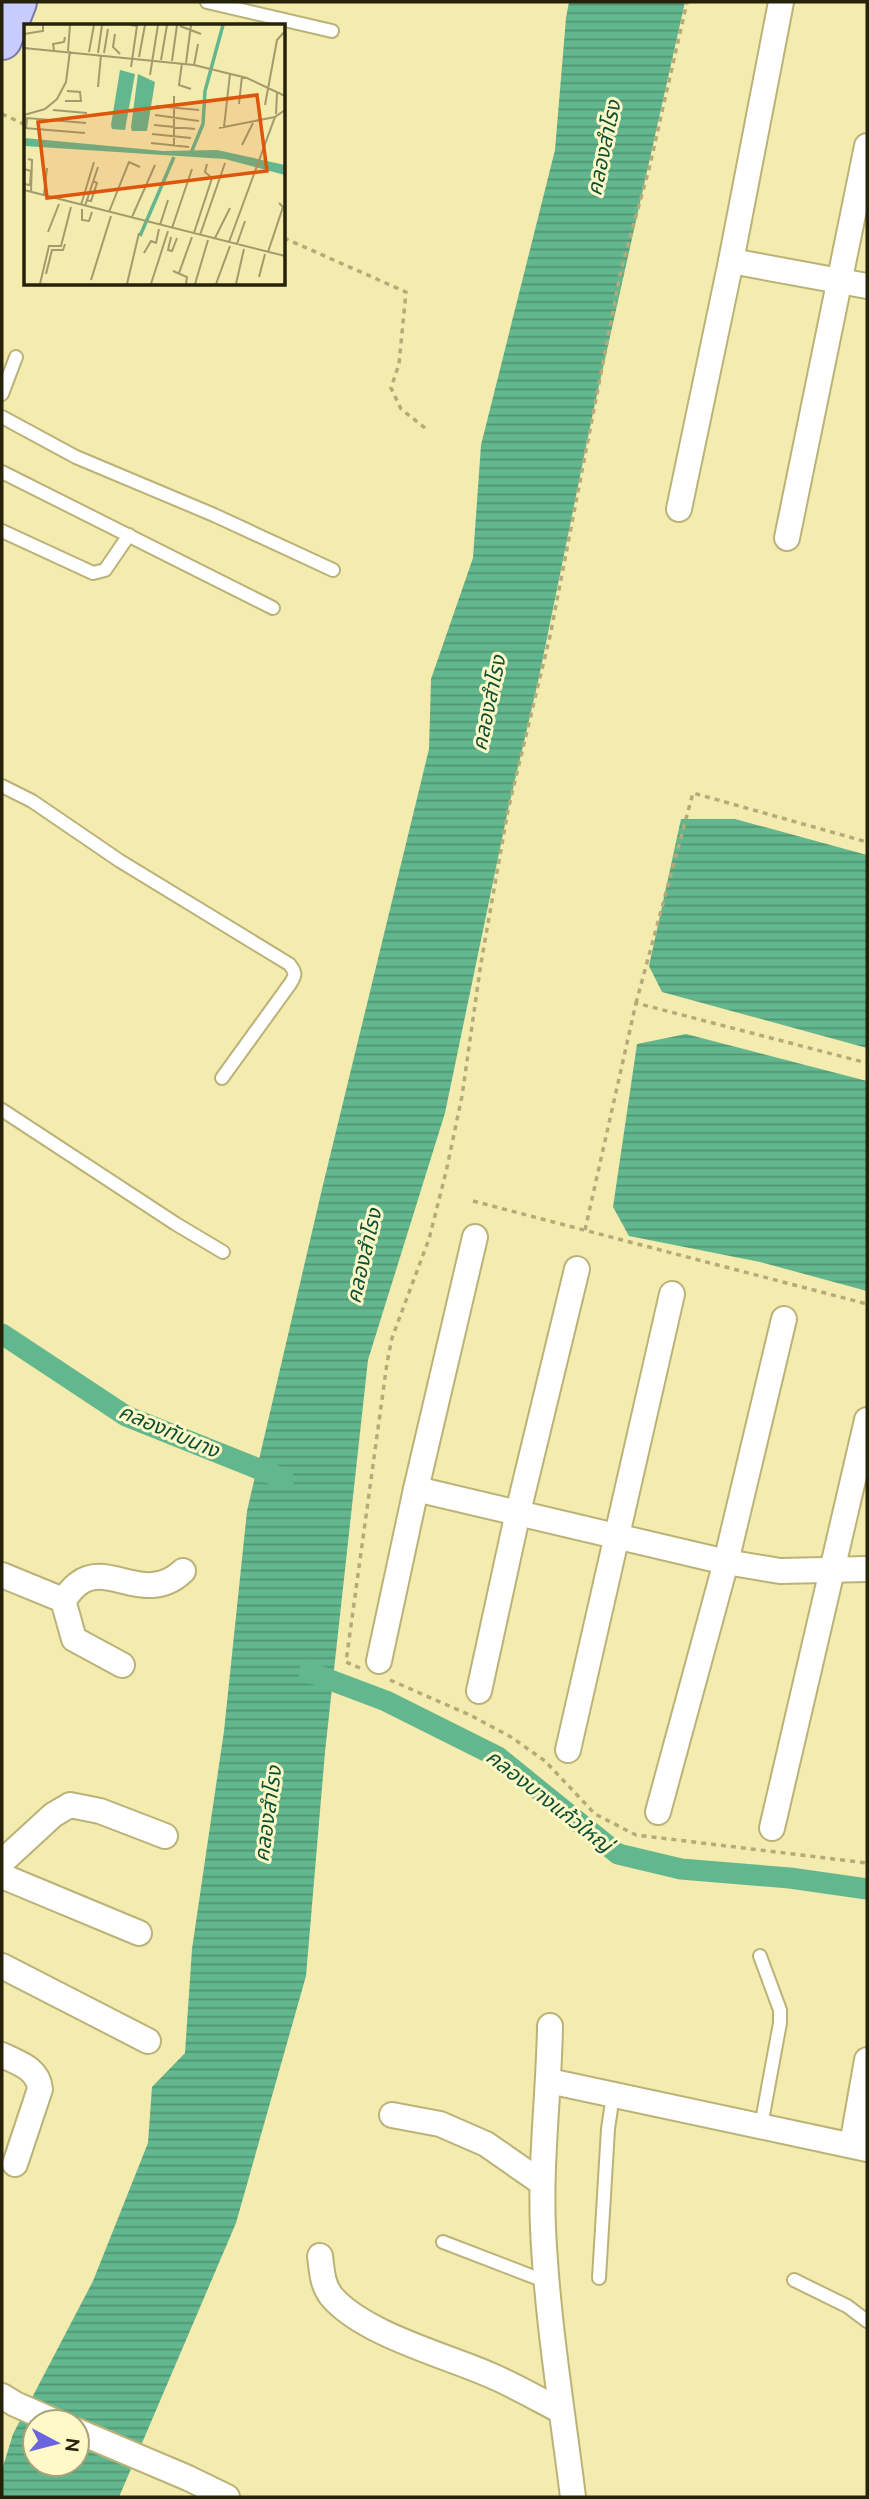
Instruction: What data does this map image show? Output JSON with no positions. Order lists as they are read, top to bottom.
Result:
{
  "water": ["คลองสำโรง", "คลองทับนาง", "คลองบางแก้วใหญ่"],
  "north": "right"
}
